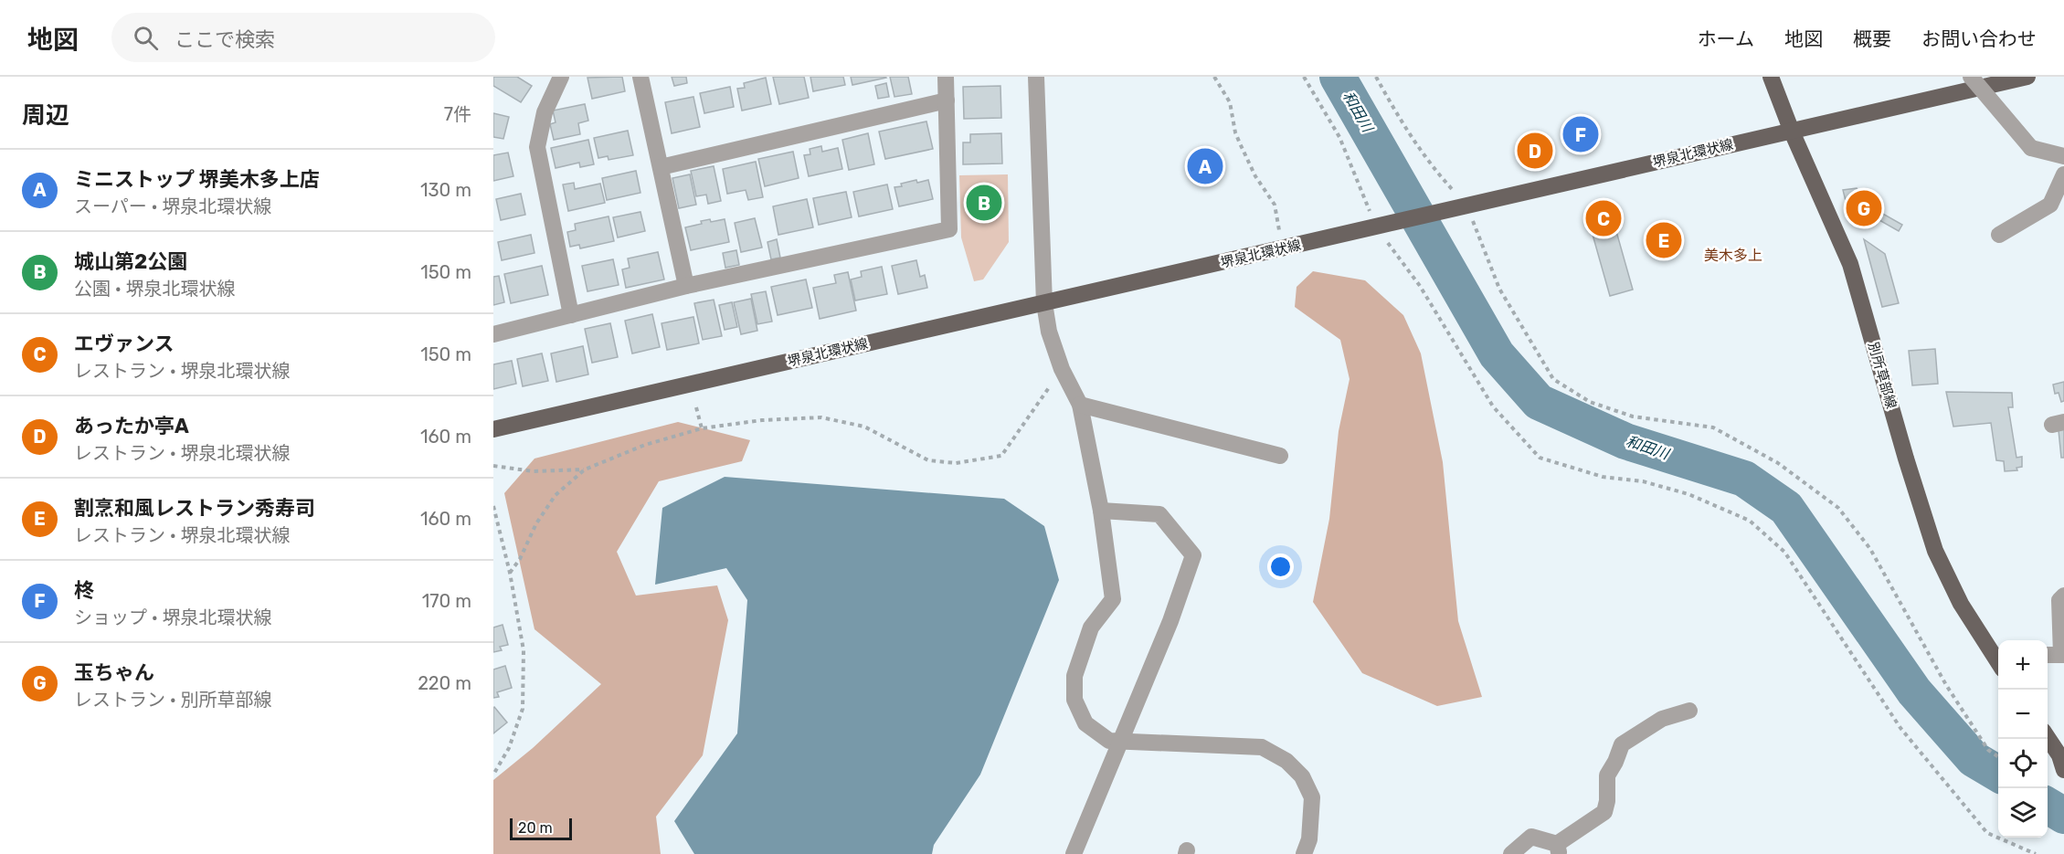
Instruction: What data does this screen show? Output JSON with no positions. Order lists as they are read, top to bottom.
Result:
{
  "streets": {
    "main road": ["堺泉北環状線", "別所草部線"]
  },
  "crossings": [
    ["堺泉北環状線", "別所草部線"]
  ],
  "districts": ["美木多上"],
  "water": ["和田川"],
  "scale_bar": "20 m",
  "page": {
    "header": "地図",
    "search": "ここで検索",
    "nav": [
      "ホーム",
      "地図",
      "概要",
      "お問い合わせ"
    ],
    "heading": ["周辺", "7件"],
    "pins": [
      "F",
      "D",
      "A",
      "B",
      "G",
      "C",
      "E"
    ],
    "list": [
      {
        "mark": "A",
        "name": "ミニストップ 堺美木多上店",
        "note": "スーパー · 堺泉北環状線",
        "value": "130 m"
      },
      {
        "mark": "B",
        "name": "城山第2公園",
        "note": "公園 · 堺泉北環状線",
        "value": "150 m"
      },
      {
        "mark": "C",
        "name": "エヴァンス",
        "note": "レストラン · 堺泉北環状線",
        "value": "150 m"
      },
      {
        "mark": "D",
        "name": "あったか亭A",
        "note": "レストラン · 堺泉北環状線",
        "value": "160 m"
      },
      {
        "mark": "E",
        "name": "割烹和風レストラン秀寿司",
        "note": "レストラン · 堺泉北環状線",
        "value": "160 m"
      },
      {
        "mark": "F",
        "name": "柊",
        "note": "ショップ · 堺泉北環状線",
        "value": "170 m"
      },
      {
        "mark": "G",
        "name": "玉ちゃん",
        "note": "レストラン · 別所草部線",
        "value": "220 m"
      }
    ],
    "map_buttons": ["+", "−"],
    "scale": "20 m"
  }
}
